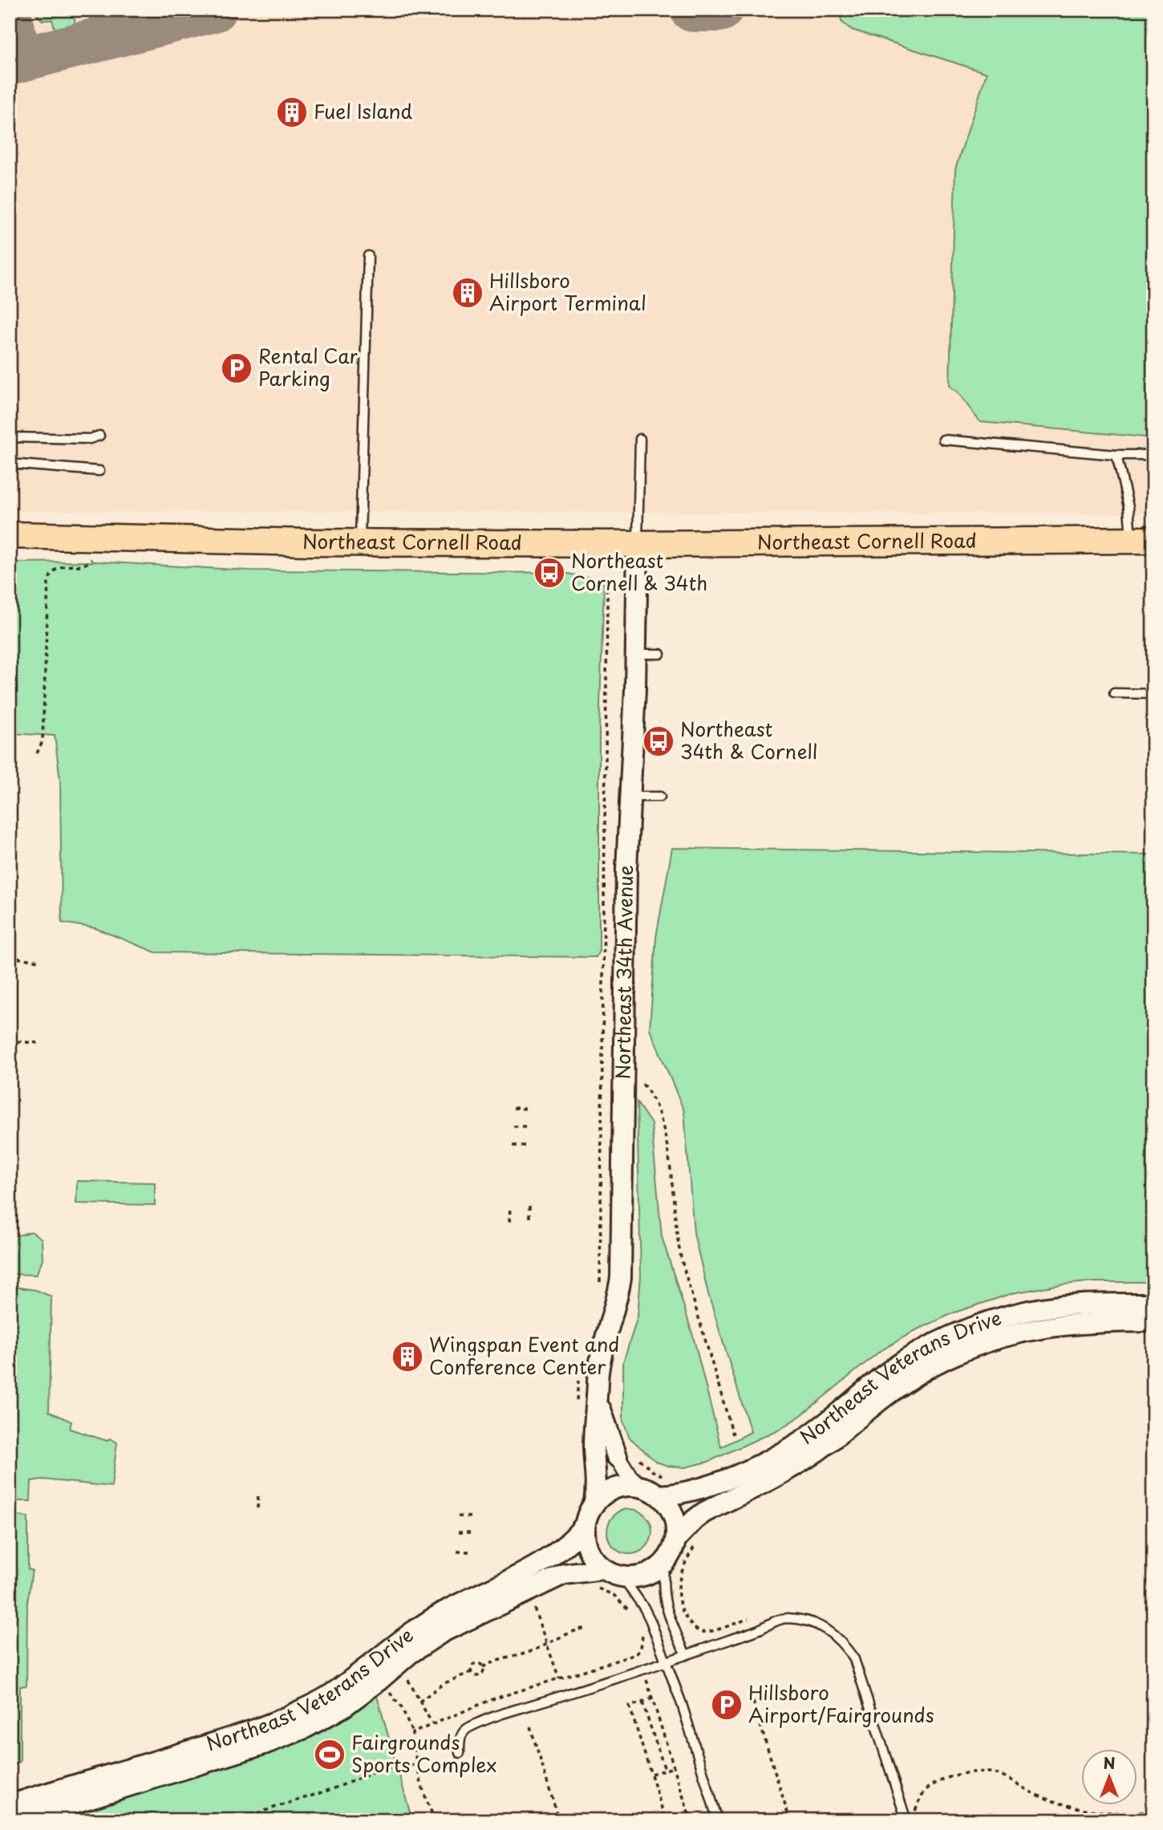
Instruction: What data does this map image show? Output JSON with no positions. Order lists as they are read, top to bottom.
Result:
{
  "streets": {
    "highway": ["Northeast Cornell Road"],
    "street": ["Northeast 34th Avenue", "Northeast Veterans Drive"]
  },
  "crossings": [
    ["Northeast Cornell Road", "Northeast 34th Avenue"],
    ["Northeast 34th Avenue", "Northeast Veterans Drive"]
  ],
  "places": {
    "building": ["Fuel Island", "Hillsboro Airport Terminal", "Wingspan Event and Conference Center"],
    "parking": ["Rental Car Parking", "Hillsboro Airport/Fairgrounds"],
    "bus stop": ["Northeast Cornell & 34th", "Northeast 34th & Cornell"],
    "sports": ["Fairgrounds Sports Complex"]
  },
  "north": "top"
}
